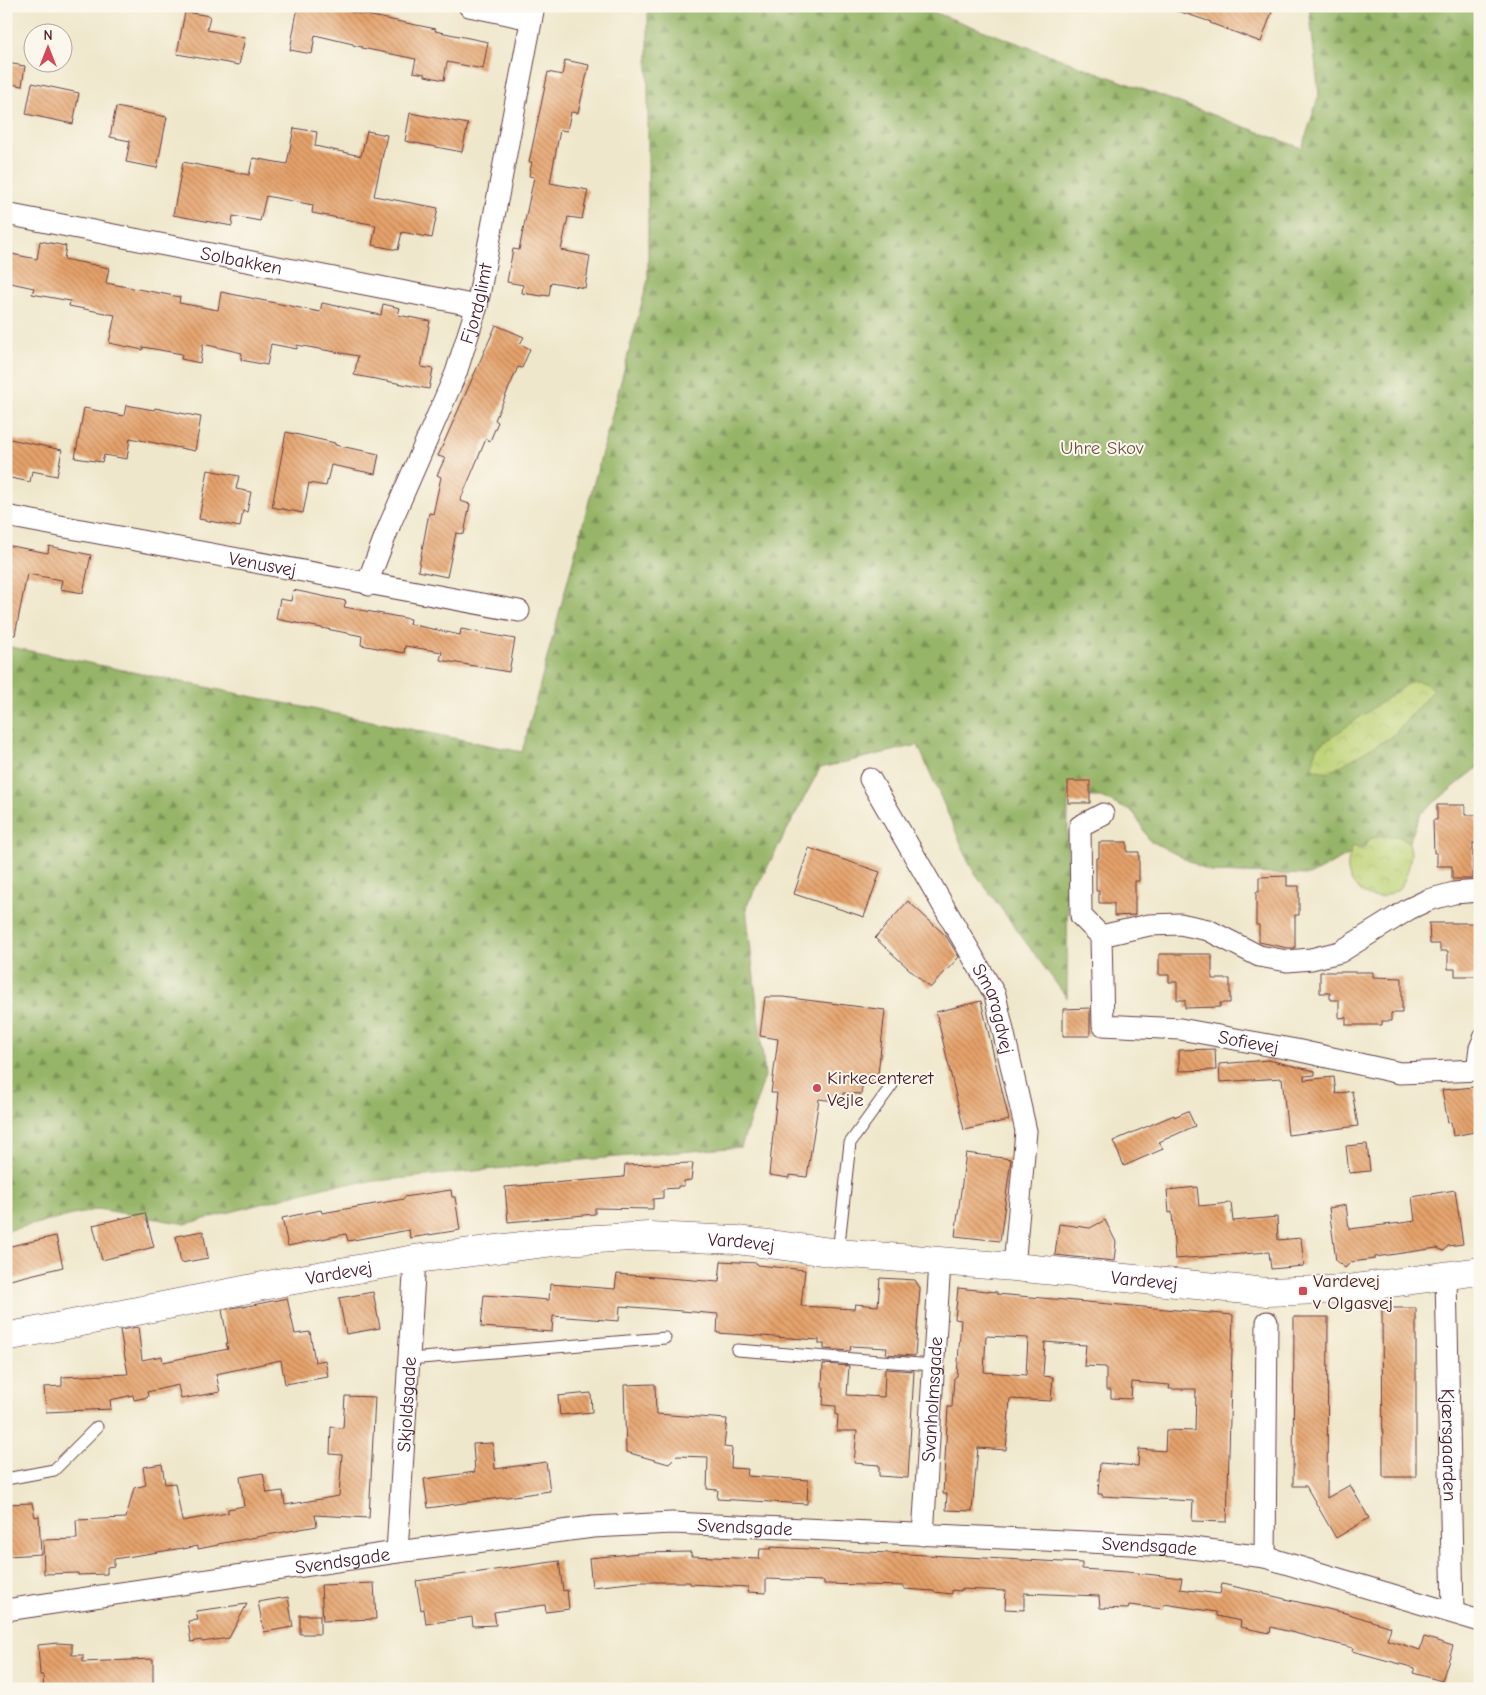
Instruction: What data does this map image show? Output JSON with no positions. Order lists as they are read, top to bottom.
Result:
{
  "streets": {
    "street": [
      "Solbakken",
      "Fjordglimt",
      "Venusvej",
      "Smaragdvej",
      "Sofievej",
      "Vardevej",
      "Svanholmsgade",
      "Skjoldsgade",
      "Kjærsgaarden",
      "Svendsgade"
    ]
  },
  "crossings": [
    ["Solbakken", "Fjordglimt"],
    ["Fjordglimt", "Venusvej"],
    ["Smaragdvej", "Vardevej"],
    ["Vardevej", "Svanholmsgade"],
    ["Vardevej", "Skjoldsgade"],
    ["Vardevej", "Kjærsgaarden"],
    ["Svanholmsgade", "Svendsgade"],
    ["Skjoldsgade", "Svendsgade"],
    ["Kjærsgaarden", "Svendsgade"]
  ],
  "parks": ["Uhre Skov"],
  "places": {
    "other": ["Kirkecenteret Vejle"],
    "transit": ["Vardevej v Olgasvej"]
  },
  "north": "top"
}
